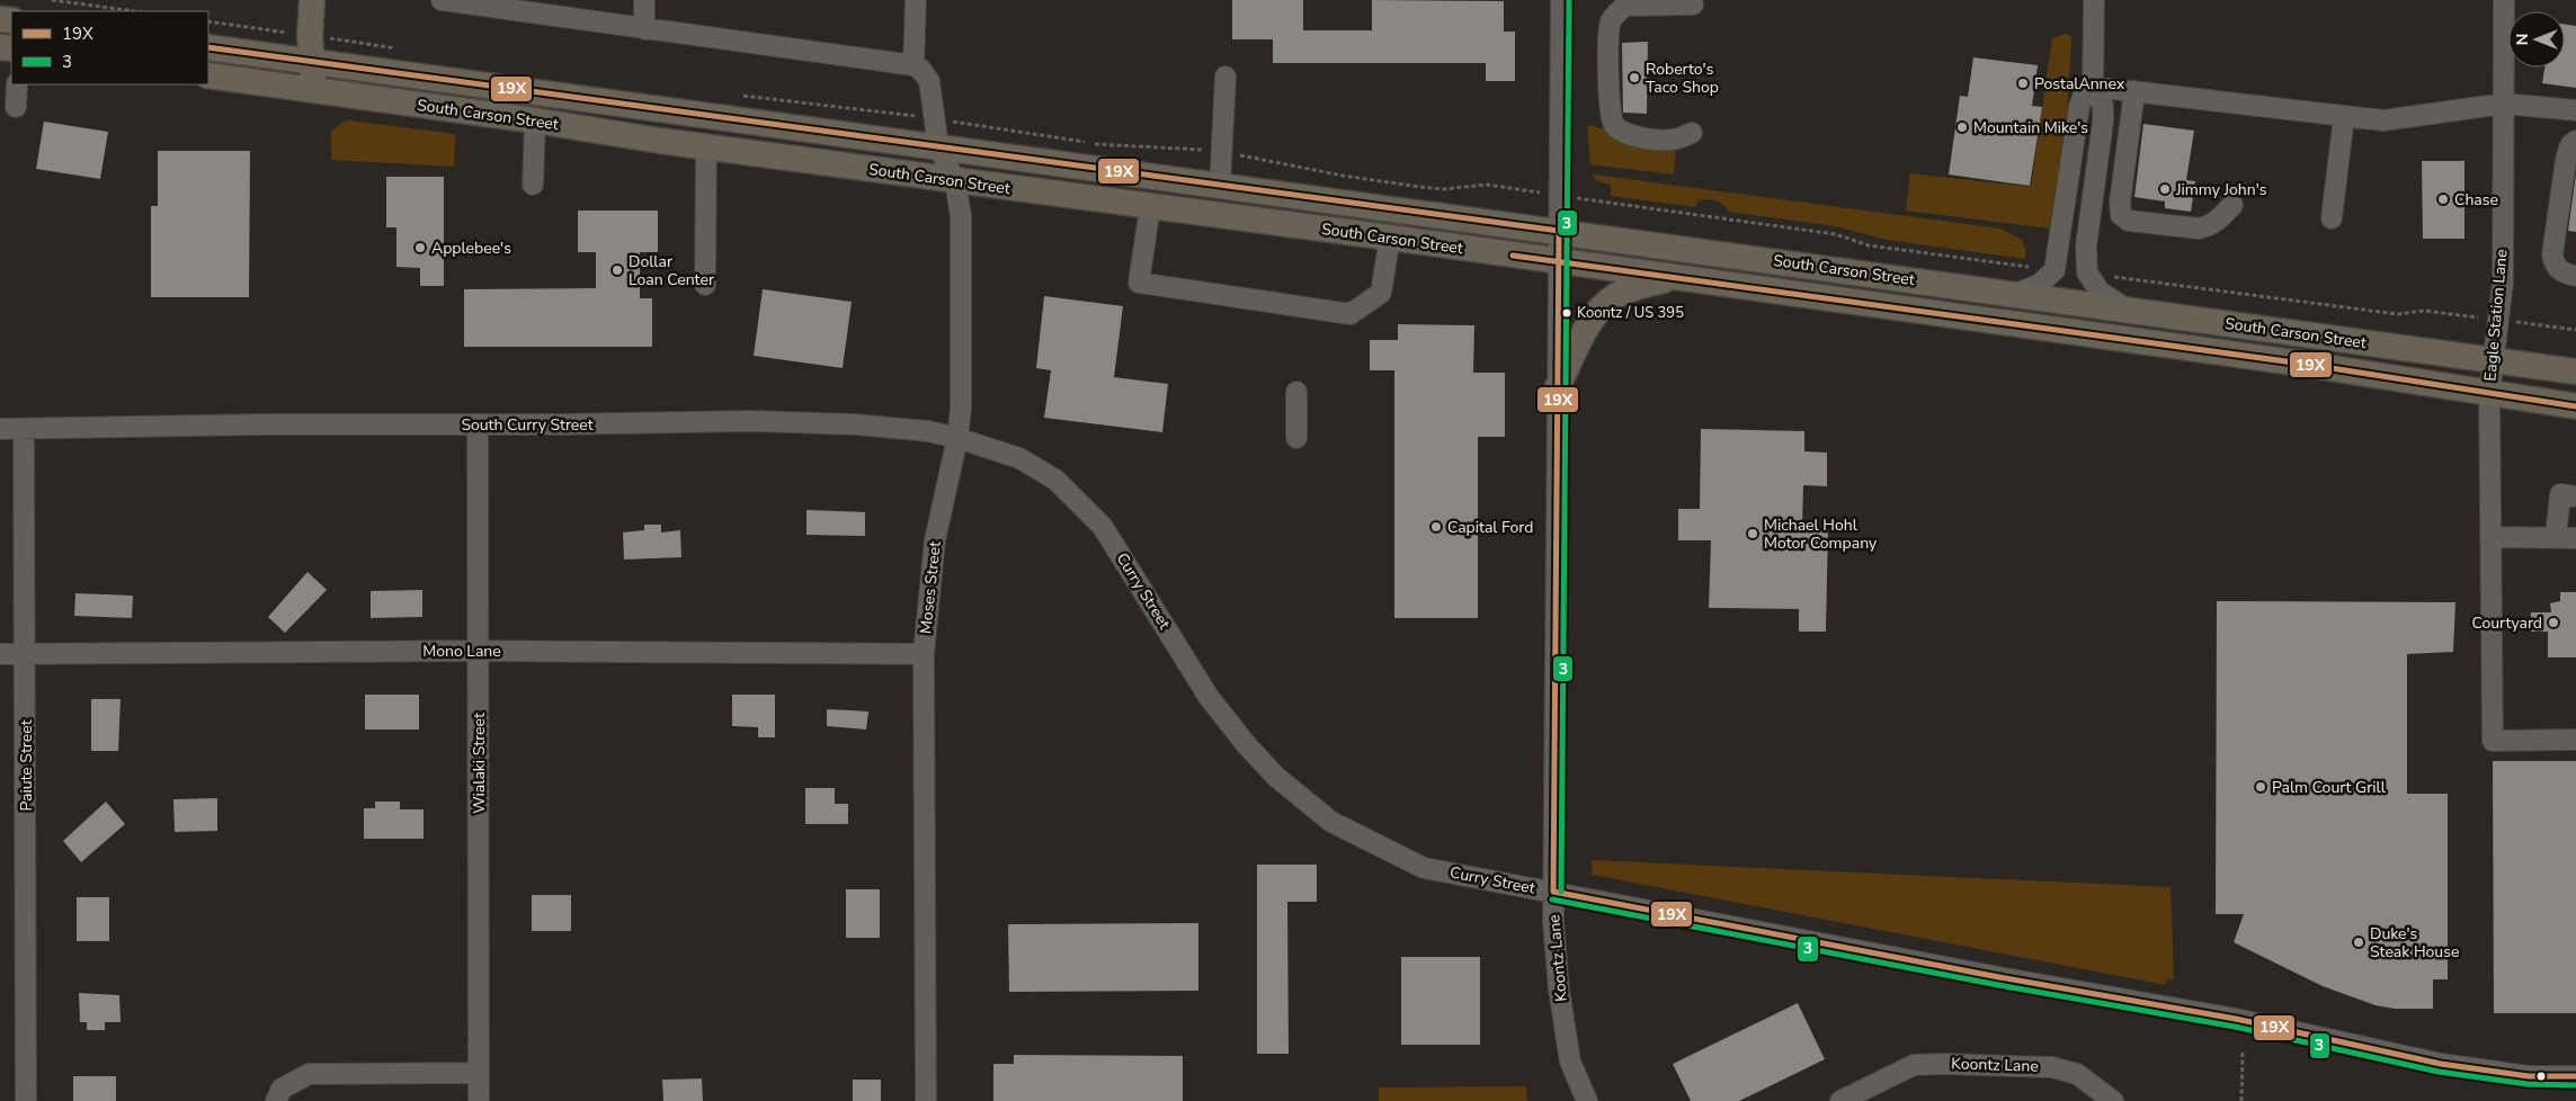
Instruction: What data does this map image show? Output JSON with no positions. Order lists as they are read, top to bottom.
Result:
{
  "streets": {
    "main road": ["South Carson Street"],
    "street": [
      "Eagle Station Lane",
      "South Curry Street",
      "Moses Street",
      "Curry Street",
      "Mono Lane",
      "Wialaki Street",
      "Paiute Street",
      "Koontz Lane"
    ]
  },
  "crossings": [
    ["South Carson Street", "Eagle Station Lane"],
    ["South Carson Street", "Moses Street"],
    ["South Carson Street", "Koontz Lane"],
    ["South Curry Street", "Moses Street"],
    ["South Curry Street", "Curry Street"],
    ["South Curry Street", "Wialaki Street"],
    ["South Curry Street", "Paiute Street"],
    ["Moses Street", "Mono Lane"],
    ["Curry Street", "Koontz Lane"],
    ["Mono Lane", "Wialaki Street"],
    ["Mono Lane", "Paiute Street"]
  ],
  "places": [
    "Roberto's Taco Shop",
    "PostalAnnex",
    "Mountain Mike's",
    "Jimmy John's",
    "Chase",
    "Applebee's",
    "Dollar Loan Center",
    "Koontz / US 395",
    "Capital Ford",
    "Michael Hohl Motor Company",
    "Courtyard",
    "Palm Court Grill",
    "Duke's Steak House"
  ],
  "lines": ["transit line 3", "transit line 19X"],
  "legend": ["19X", "3"],
  "north": "left"
}
